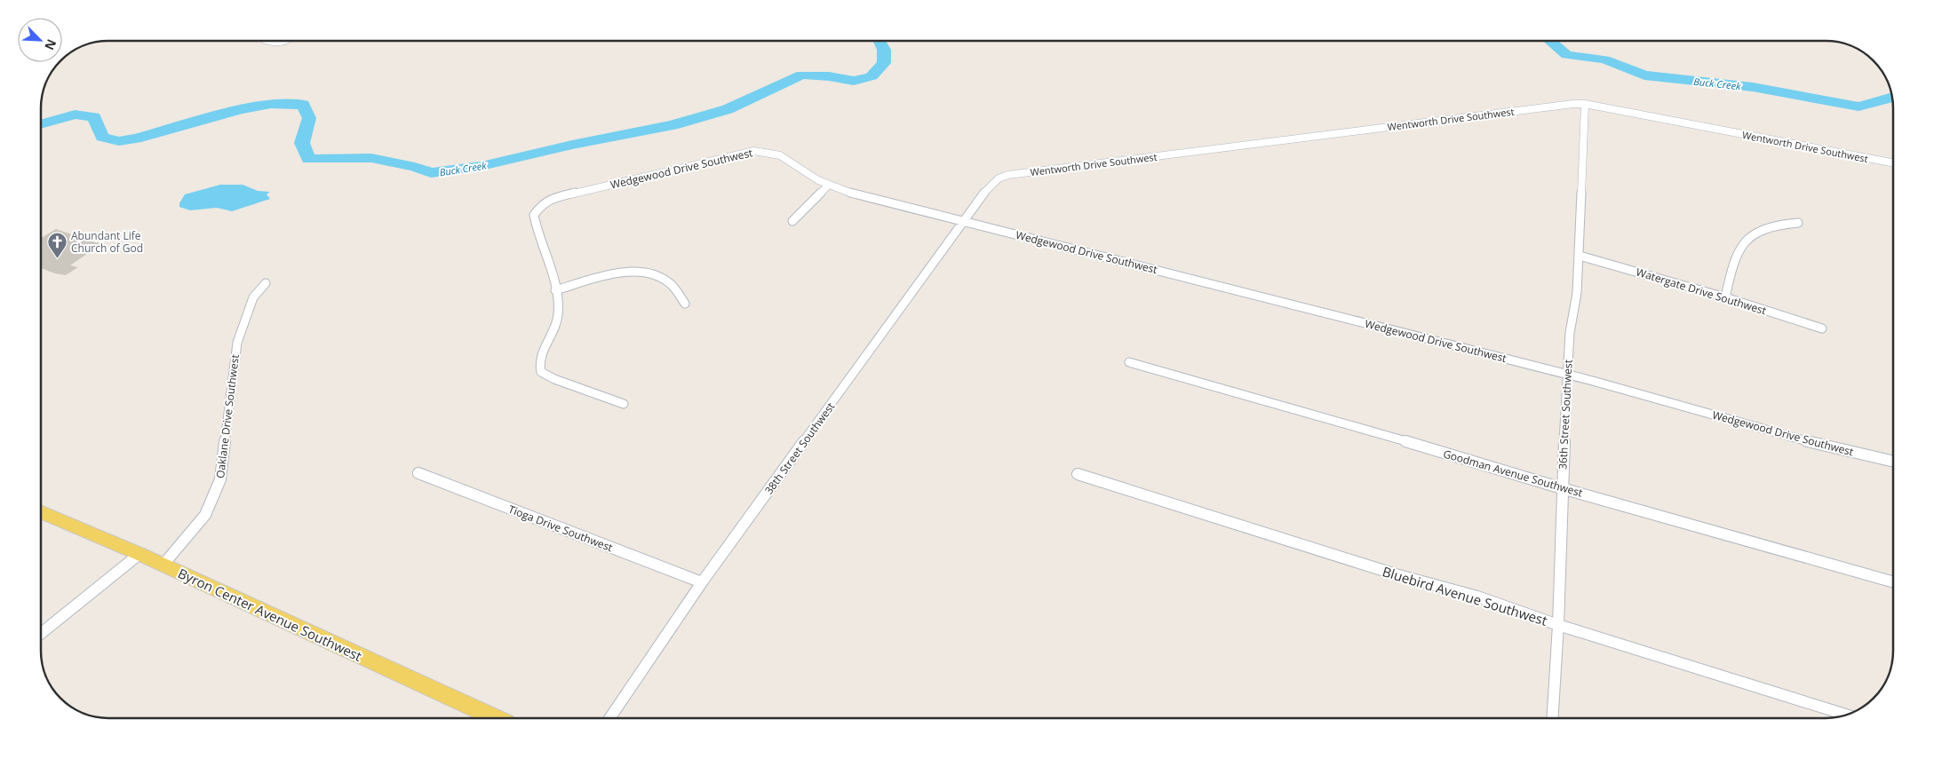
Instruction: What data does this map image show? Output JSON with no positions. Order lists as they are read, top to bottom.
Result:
{
  "streets": {
    "main road": ["Byron Center Avenue Southwest"],
    "street": [
      "Wentworth Drive Southwest",
      "Wedgewood Drive Southwest",
      "Watergate Drive Southwest",
      "36th Street Southwest",
      "Oaklane Drive Southwest",
      "38th Street Southwest",
      "Goodman Avenue Southwest",
      "Tioga Drive Southwest",
      "Bluebird Avenue Southwest"
    ]
  },
  "crossings": [
    ["Wentworth Drive Southwest", "36th Street Southwest"],
    ["Wentworth Drive Southwest", "38th Street Southwest"],
    ["Wedgewood Drive Southwest", "36th Street Southwest"],
    ["Wedgewood Drive Southwest", "38th Street Southwest"],
    ["Watergate Drive Southwest", "36th Street Southwest"],
    ["36th Street Southwest", "Goodman Avenue Southwest"],
    ["36th Street Southwest", "Bluebird Avenue Southwest"],
    ["Oaklane Drive Southwest", "Byron Center Avenue Southwest"],
    ["38th Street Southwest", "Tioga Drive Southwest"]
  ],
  "water": ["Buck Creek"],
  "places": {
    "church": ["Abundant Life Church of God"]
  },
  "north": "bottom right"
}
